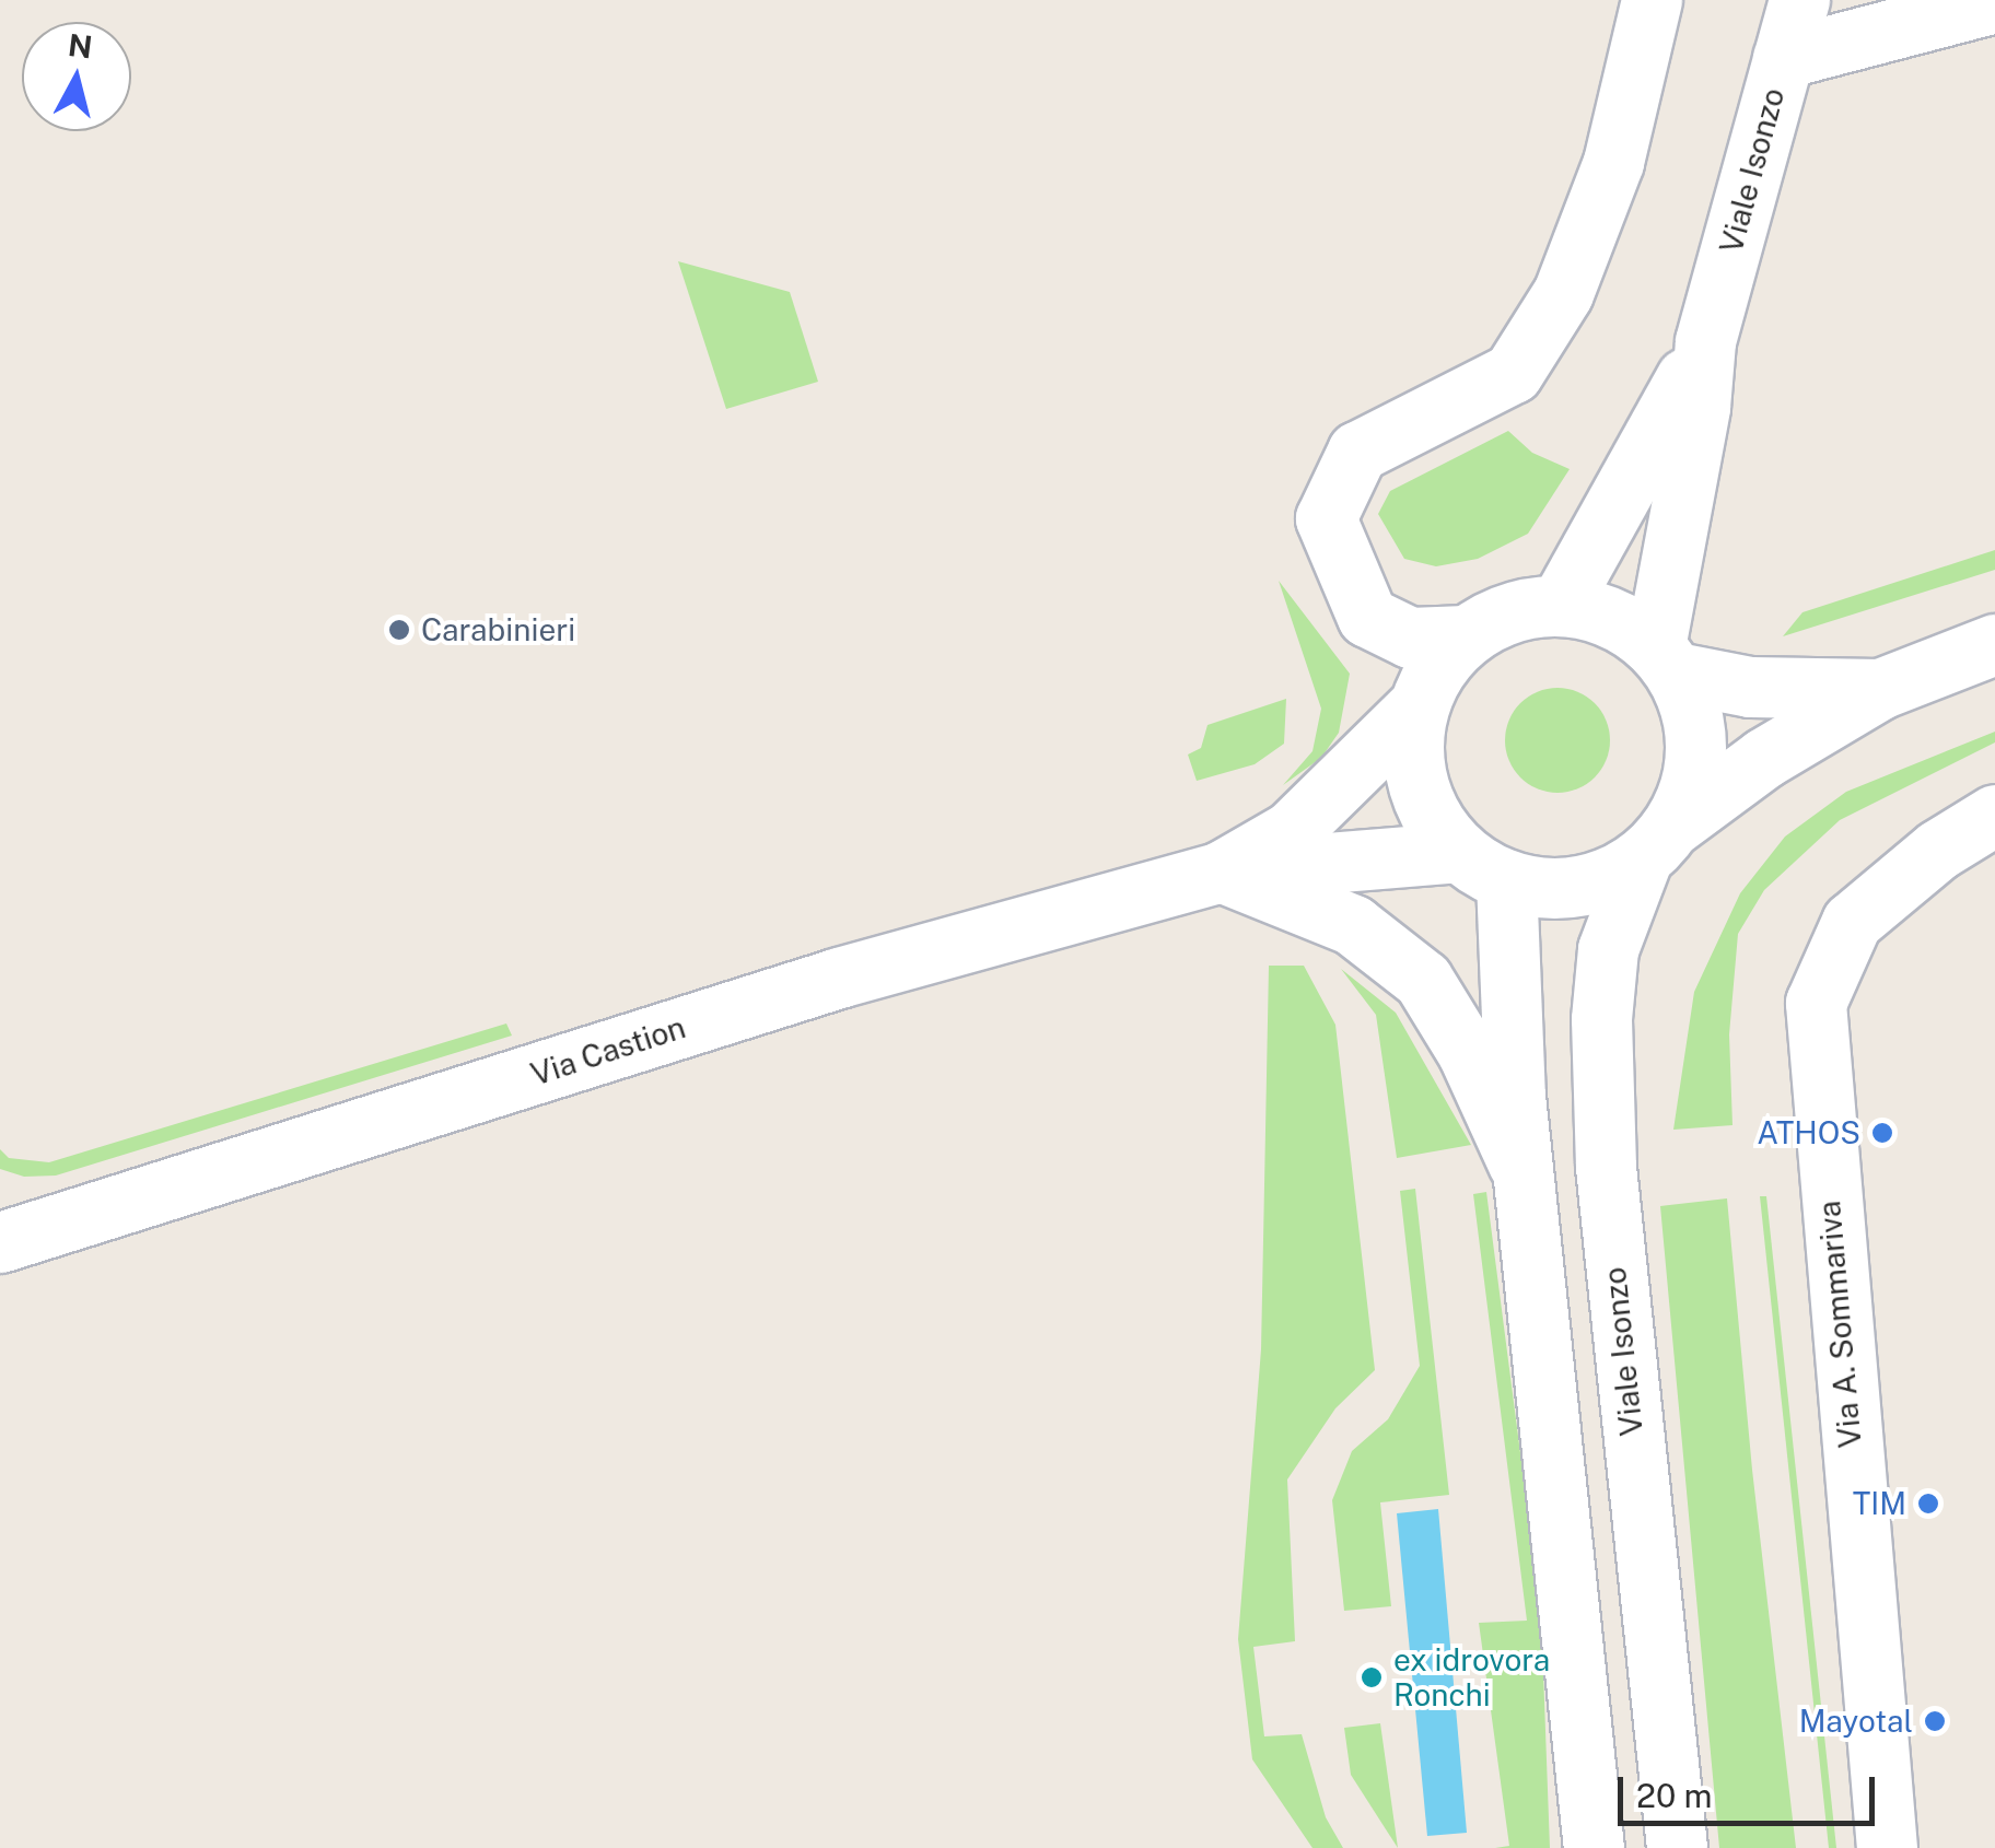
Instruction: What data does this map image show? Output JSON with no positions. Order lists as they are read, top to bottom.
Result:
{
  "streets": {
    "street": ["Viale Isonzo", "Via Castion", "Via A. Sommariva"]
  },
  "crossings": [
    ["Viale Isonzo", "Via Castion"]
  ],
  "places": [
    "Carabinieri",
    "ATHOS",
    "TIM",
    "ex idrovora Ronchi",
    "Mayotal"
  ],
  "scale_bar": "20 m",
  "north": "top"
}
